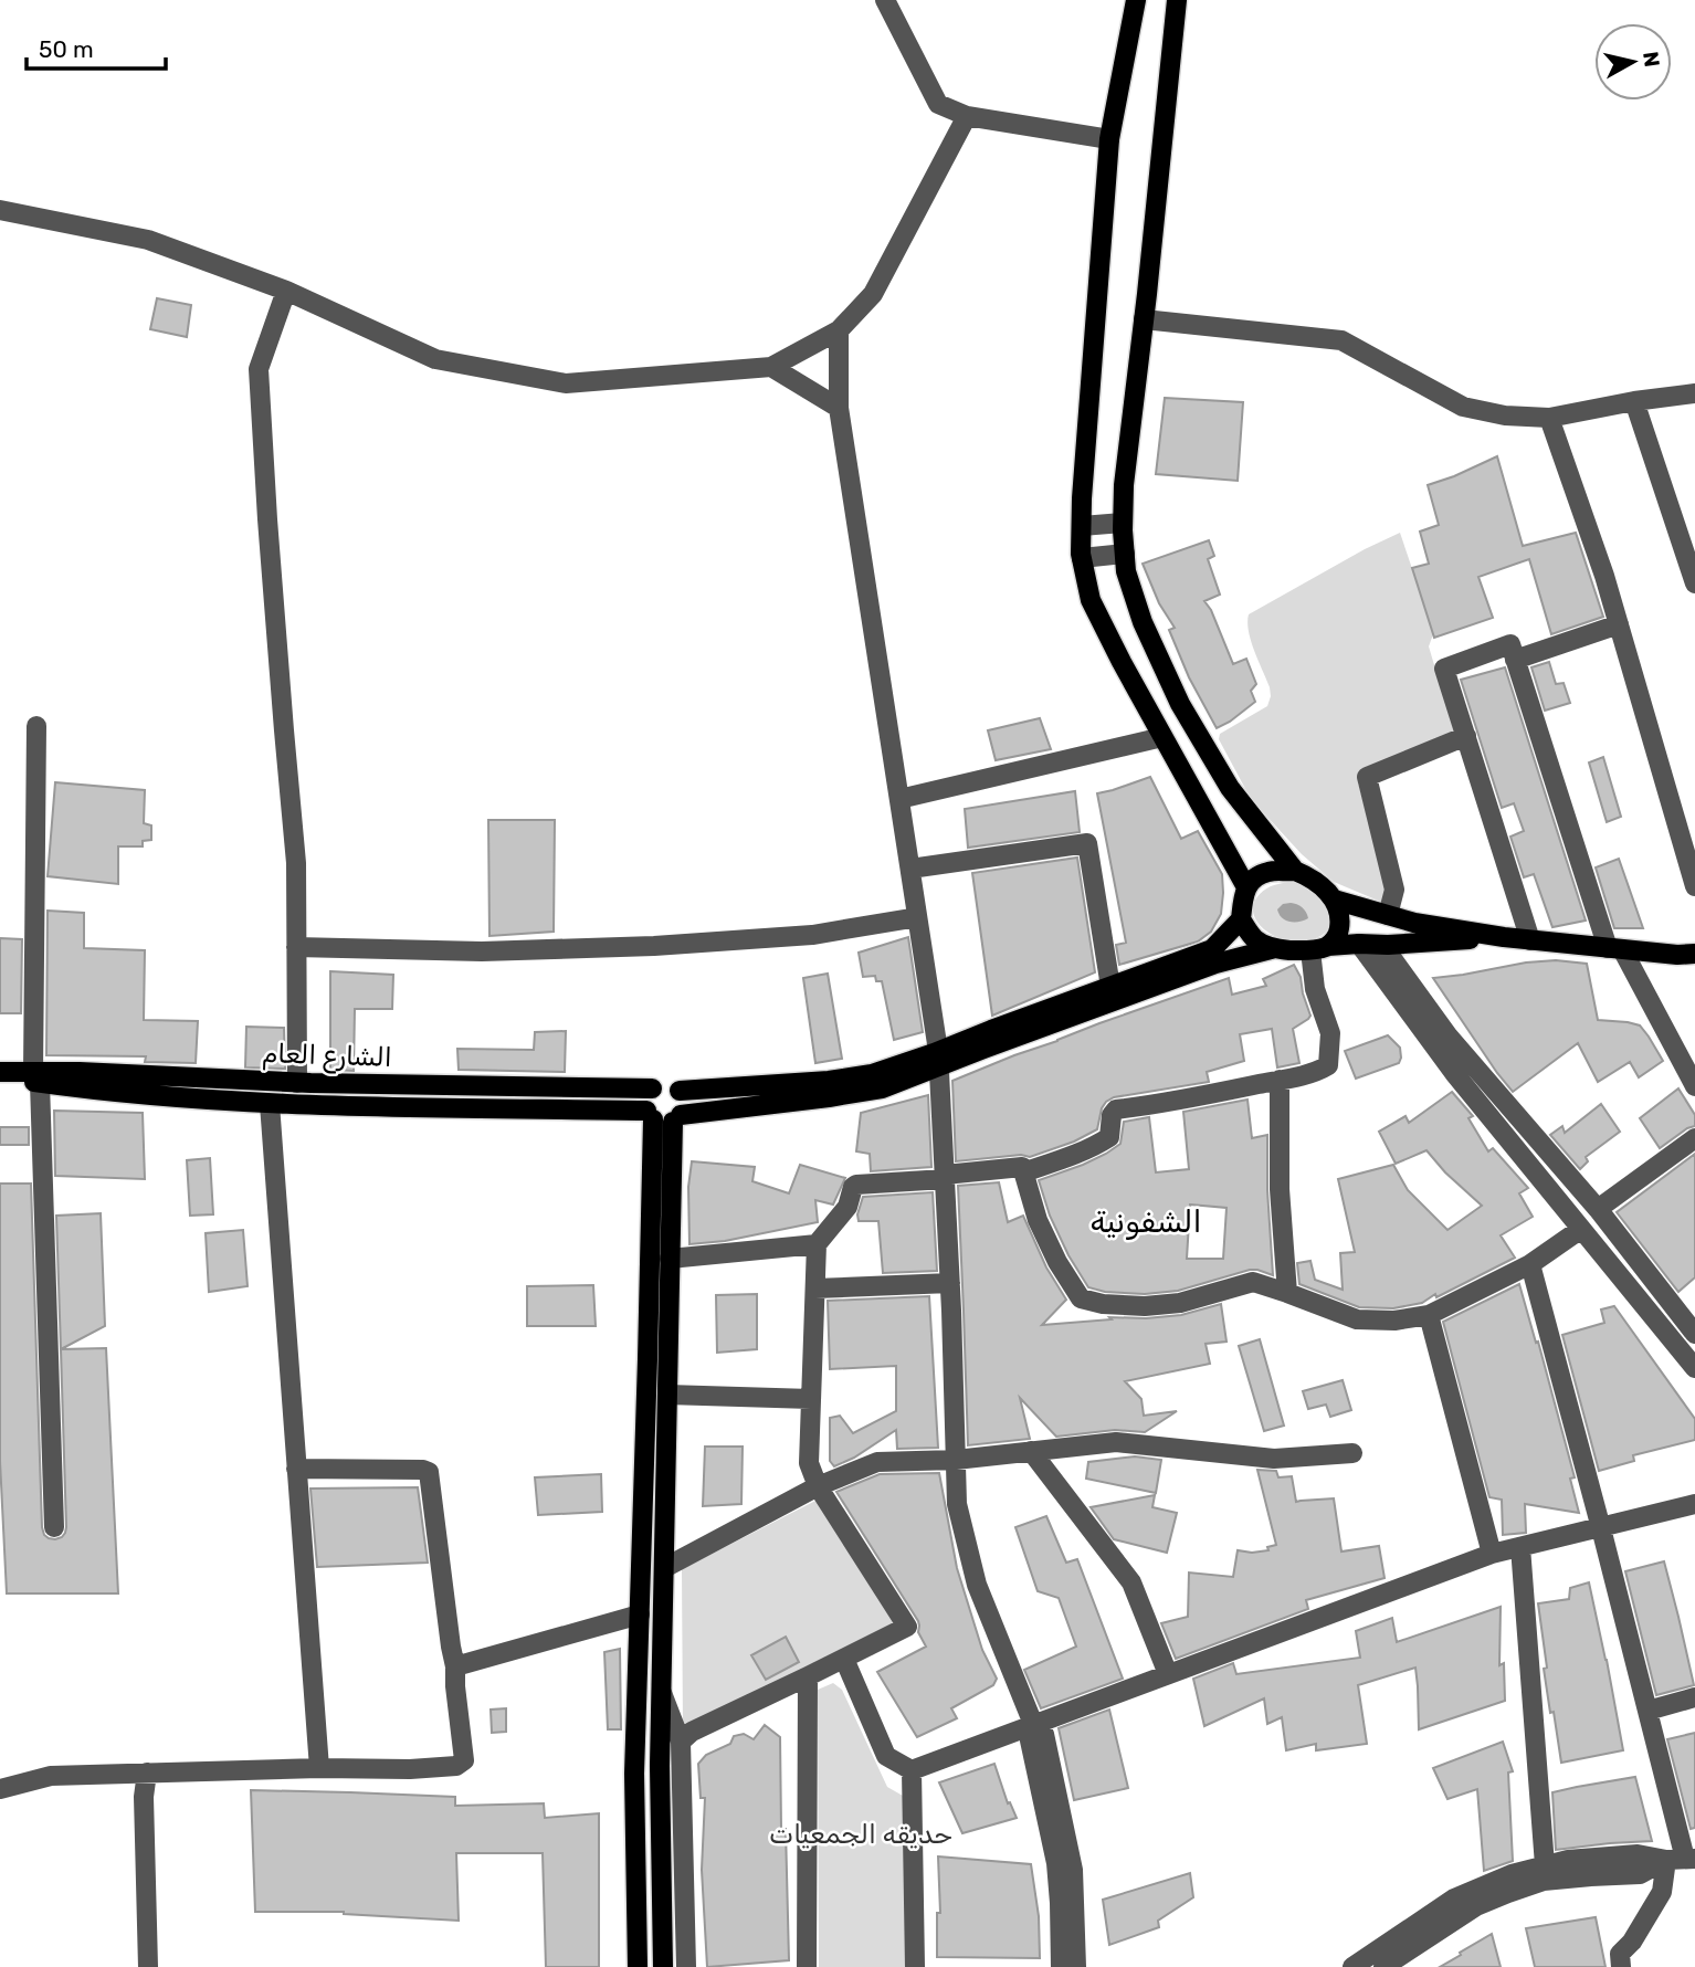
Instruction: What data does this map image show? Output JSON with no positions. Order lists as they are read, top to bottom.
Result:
{
  "streets": {
    "main road": ["الشارع العام"]
  },
  "districts": ["الشفونية"],
  "parks": ["حديقه الجمعيات"],
  "scale_bar": "50 m",
  "north": "right"
}
